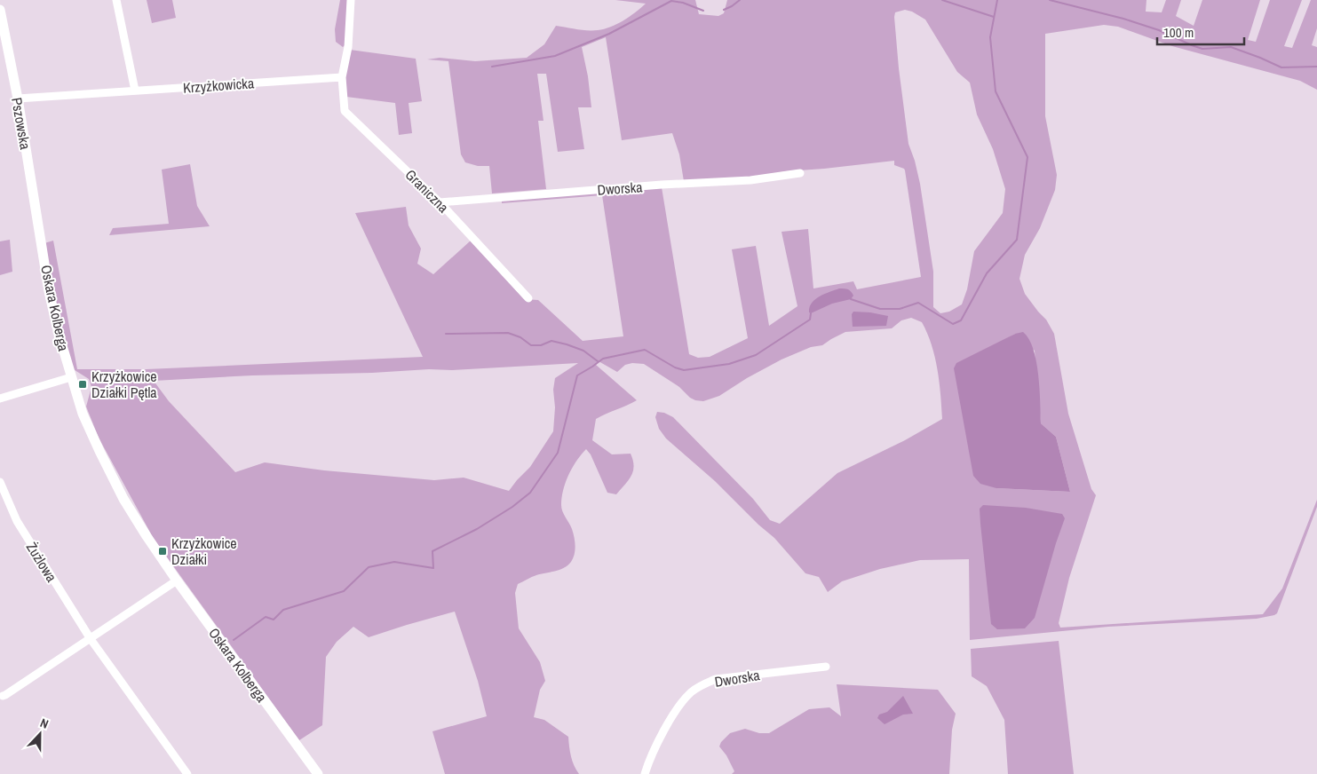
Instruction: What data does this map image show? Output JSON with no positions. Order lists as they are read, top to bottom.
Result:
{
  "streets": {
    "main road": ["Pszowska", "Oskara Kolberga"],
    "street": [
      "Krzyżkowicka",
      "Dworska",
      "Graniczna",
      "Żużlowa"
    ]
  },
  "crossings": [
    ["Krzyżkowicka", "Pszowska"],
    ["Krzyżkowicka", "Graniczna"],
    ["Pszowska", "Oskara Kolberga"],
    ["Dworska", "Graniczna"]
  ],
  "places": {
    "transit": ["Krzyżkowice Działki Pętla", "Krzyżkowice Działki"]
  },
  "scale_bar": "100 m",
  "north": "top"
}
